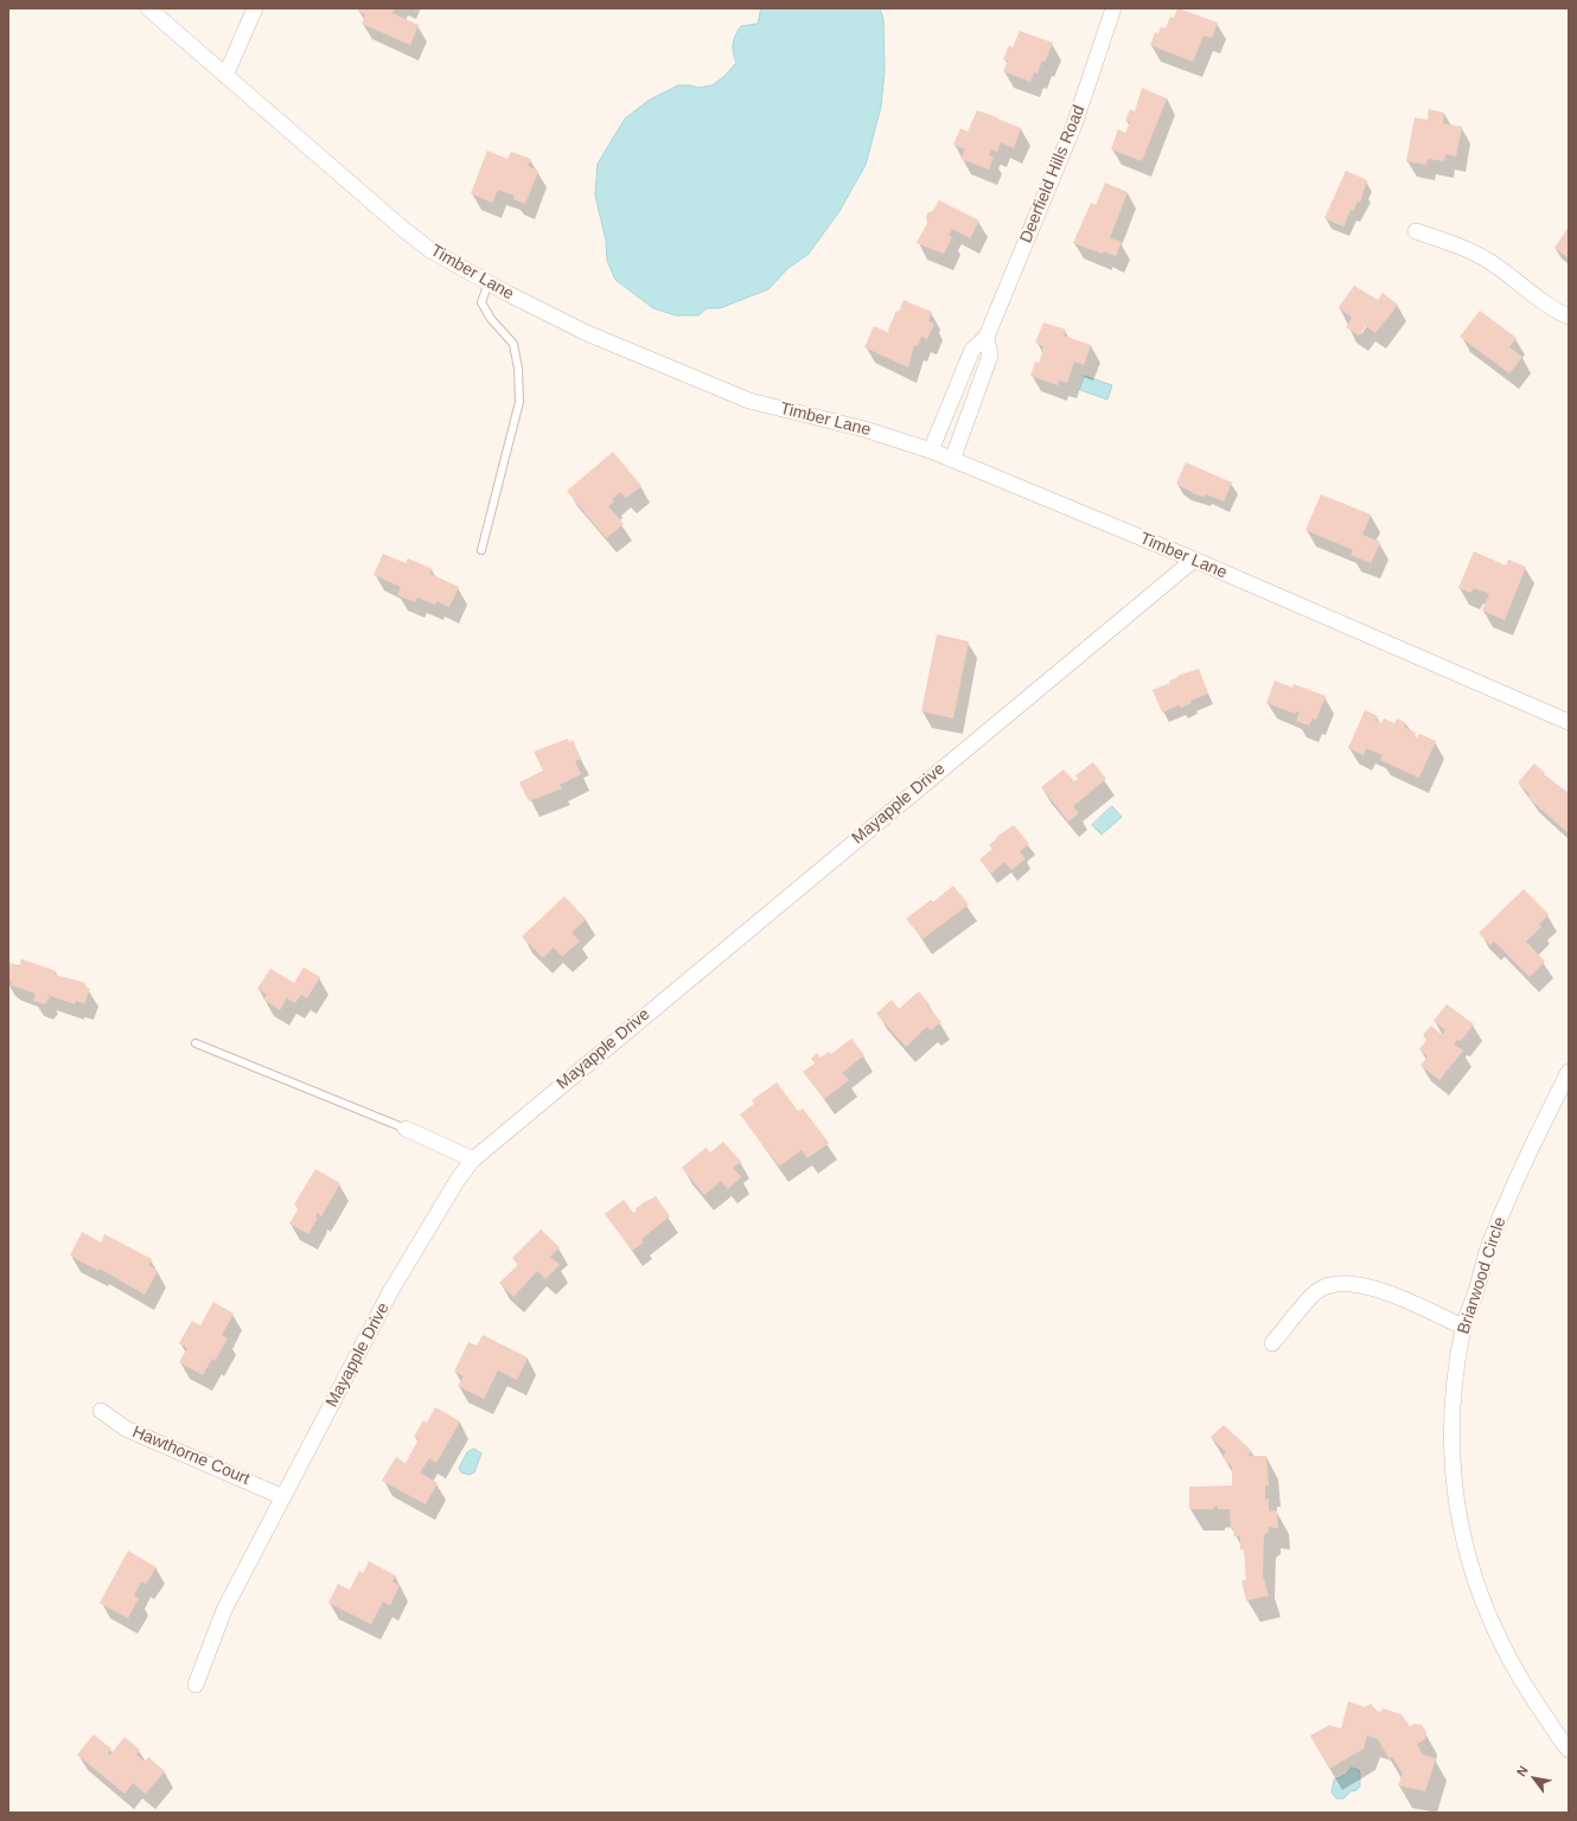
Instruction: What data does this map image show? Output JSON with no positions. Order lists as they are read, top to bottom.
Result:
{
  "streets": {
    "street": [
      "Deerfield Hills Road",
      "Timber Lane",
      "Mayapple Drive",
      "Briarwood Circle",
      "Hawthorne Court"
    ]
  },
  "crossings": [
    ["Deerfield Hills Road", "Timber Lane"],
    ["Timber Lane", "Mayapple Drive"],
    ["Mayapple Drive", "Hawthorne Court"]
  ],
  "north": "top left"
}
